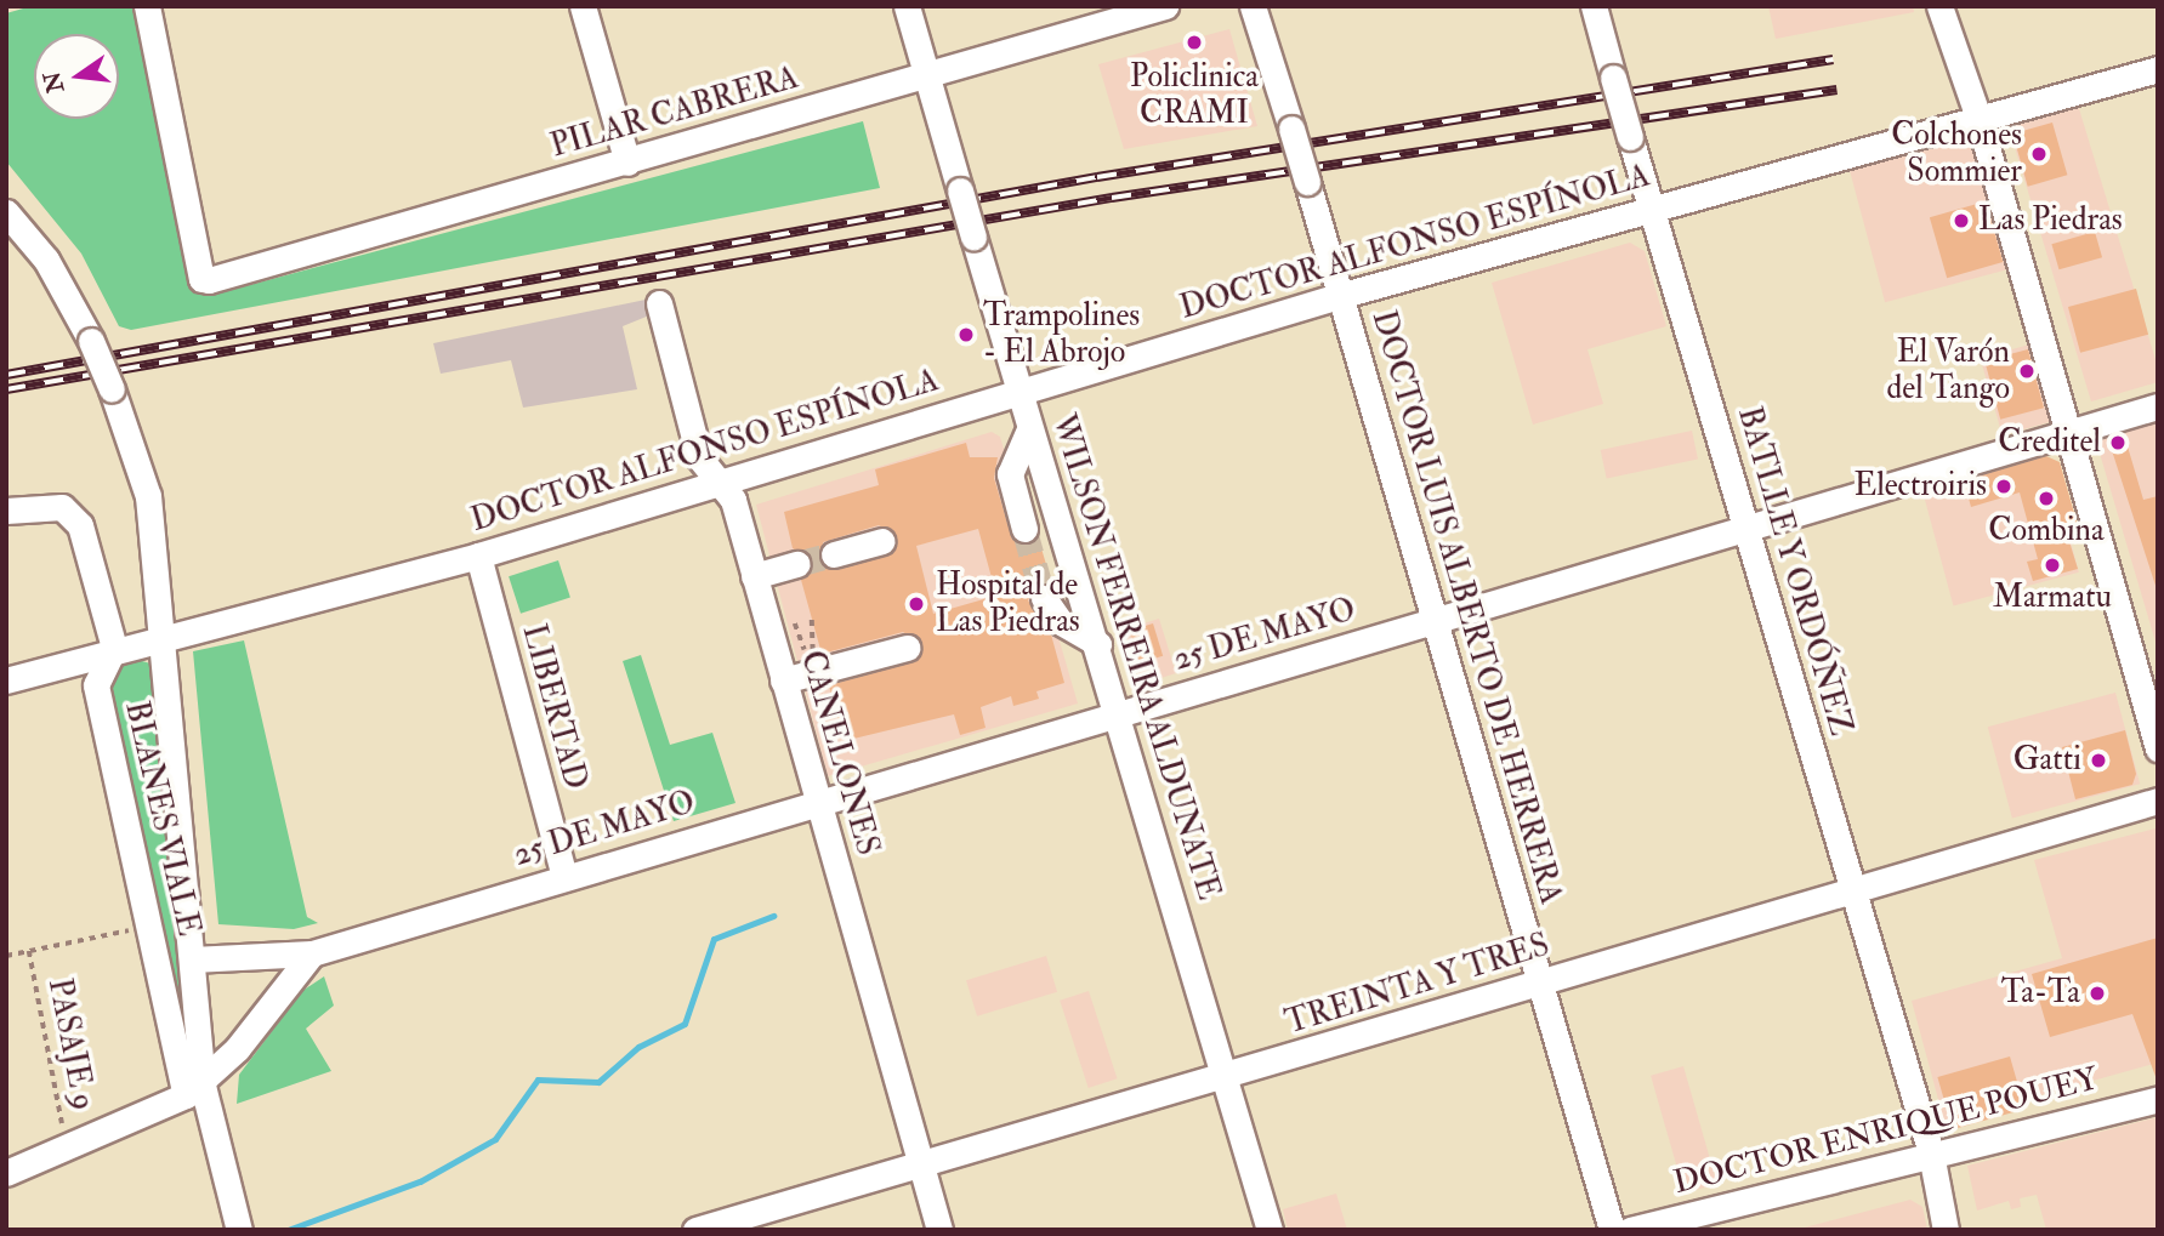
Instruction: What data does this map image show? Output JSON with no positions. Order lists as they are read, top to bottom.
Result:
{
  "streets": {
    "street": [
      "PILAR CABRERA",
      "DOCTOR ALFONSO ESPÍNOLA",
      "BATLLE Y ORDÓÑEZ",
      "DOCTOR LUIS ALBERTO DE HERRERA",
      "25 DE MAYO",
      "WILSON FERREIRA ALDUNATE",
      "LIBERTAD",
      "CANELONES",
      "BLANES VIALE",
      "TREINTA Y TRES",
      "DOCTOR ENRIQUE POUEY"
    ],
    "path": ["PASAJE 9"]
  },
  "crossings": [
    ["PILAR CABRERA", "WILSON FERREIRA ALDUNATE"],
    ["DOCTOR ALFONSO ESPÍNOLA", "BATLLE Y ORDÓÑEZ"],
    ["DOCTOR ALFONSO ESPÍNOLA", "DOCTOR LUIS ALBERTO DE HERRERA"],
    ["DOCTOR ALFONSO ESPÍNOLA", "WILSON FERREIRA ALDUNATE"],
    ["DOCTOR ALFONSO ESPÍNOLA", "LIBERTAD"],
    ["DOCTOR ALFONSO ESPÍNOLA", "CANELONES"],
    ["DOCTOR ALFONSO ESPÍNOLA", "BLANES VIALE"],
    ["BATLLE Y ORDÓÑEZ", "25 DE MAYO"],
    ["BATLLE Y ORDÓÑEZ", "TREINTA Y TRES"],
    ["BATLLE Y ORDÓÑEZ", "DOCTOR ENRIQUE POUEY"],
    ["DOCTOR LUIS ALBERTO DE HERRERA", "25 DE MAYO"],
    ["DOCTOR LUIS ALBERTO DE HERRERA", "TREINTA Y TRES"],
    ["25 DE MAYO", "WILSON FERREIRA ALDUNATE"],
    ["25 DE MAYO", "LIBERTAD"],
    ["25 DE MAYO", "CANELONES"],
    ["WILSON FERREIRA ALDUNATE", "TREINTA Y TRES"],
    ["CANELONES", "TREINTA Y TRES"]
  ],
  "places": [
    "Policlinica CRAMI",
    "Colchones Sommier",
    "Las Piedras",
    "Trampolines - El Abrojo",
    "El Varón del Tango",
    "Creditel",
    "Electroiris",
    "Combina",
    "Marmatu",
    "Hospital de Las Piedras",
    "Gatti",
    "Ta-Ta"
  ],
  "north": "left"
}
